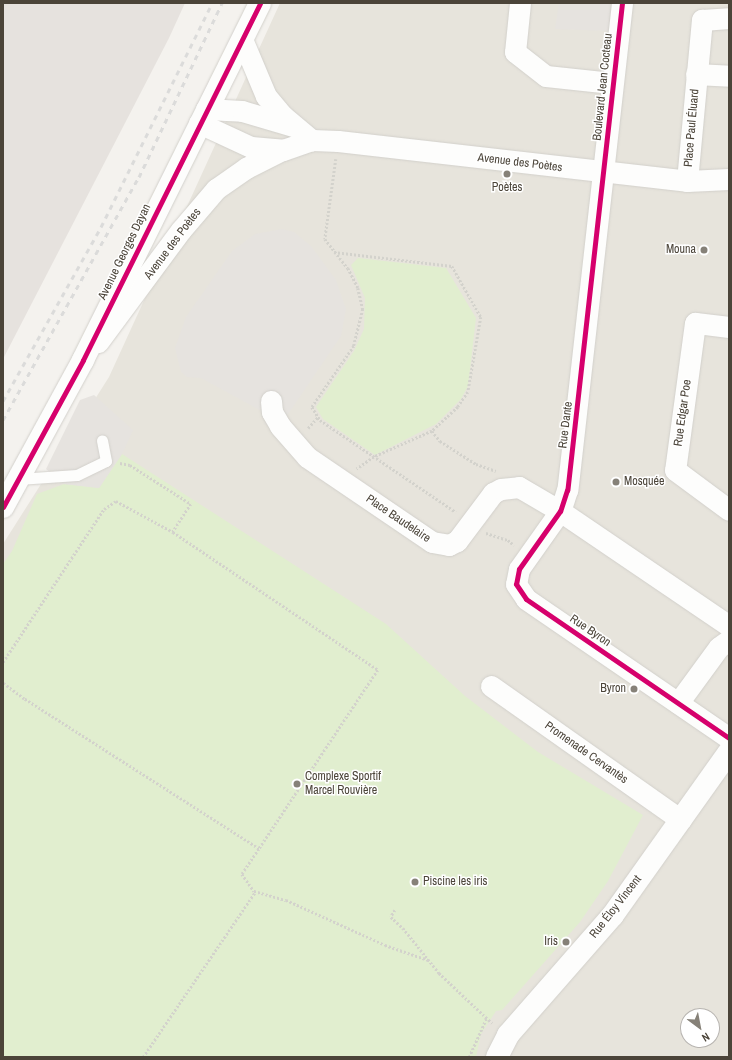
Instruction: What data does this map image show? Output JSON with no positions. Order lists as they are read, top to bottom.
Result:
{
  "streets": {
    "street": [
      "Boulevard Jean Cocteau",
      "Place Paul Éluard",
      "Avenue des Poètes",
      "Avenue Georges Dayan",
      "Rue Edgar Poe",
      "Rue Dante",
      "Place Baudelaire",
      "Rue Byron",
      "Promenade Cervantès",
      "Rue Éloy Vincent"
    ]
  },
  "crossings": [
    ["Boulevard Jean Cocteau", "Avenue des Poètes"],
    ["Boulevard Jean Cocteau", "Rue Dante"],
    ["Place Paul Éluard", "Avenue des Poètes"],
    ["Avenue des Poètes", "Avenue Georges Dayan"],
    ["Avenue des Poètes", "Rue Dante"],
    ["Rue Dante", "Rue Byron"],
    ["Promenade Cervantès", "Rue Éloy Vincent"]
  ],
  "places": [
    "Poètes",
    "Mouna",
    "Mosquée",
    "Byron",
    "Complexe Sportif Marcel Rouvière",
    "Piscine les iris",
    "Iris"
  ],
  "north": "bottom right"
}
